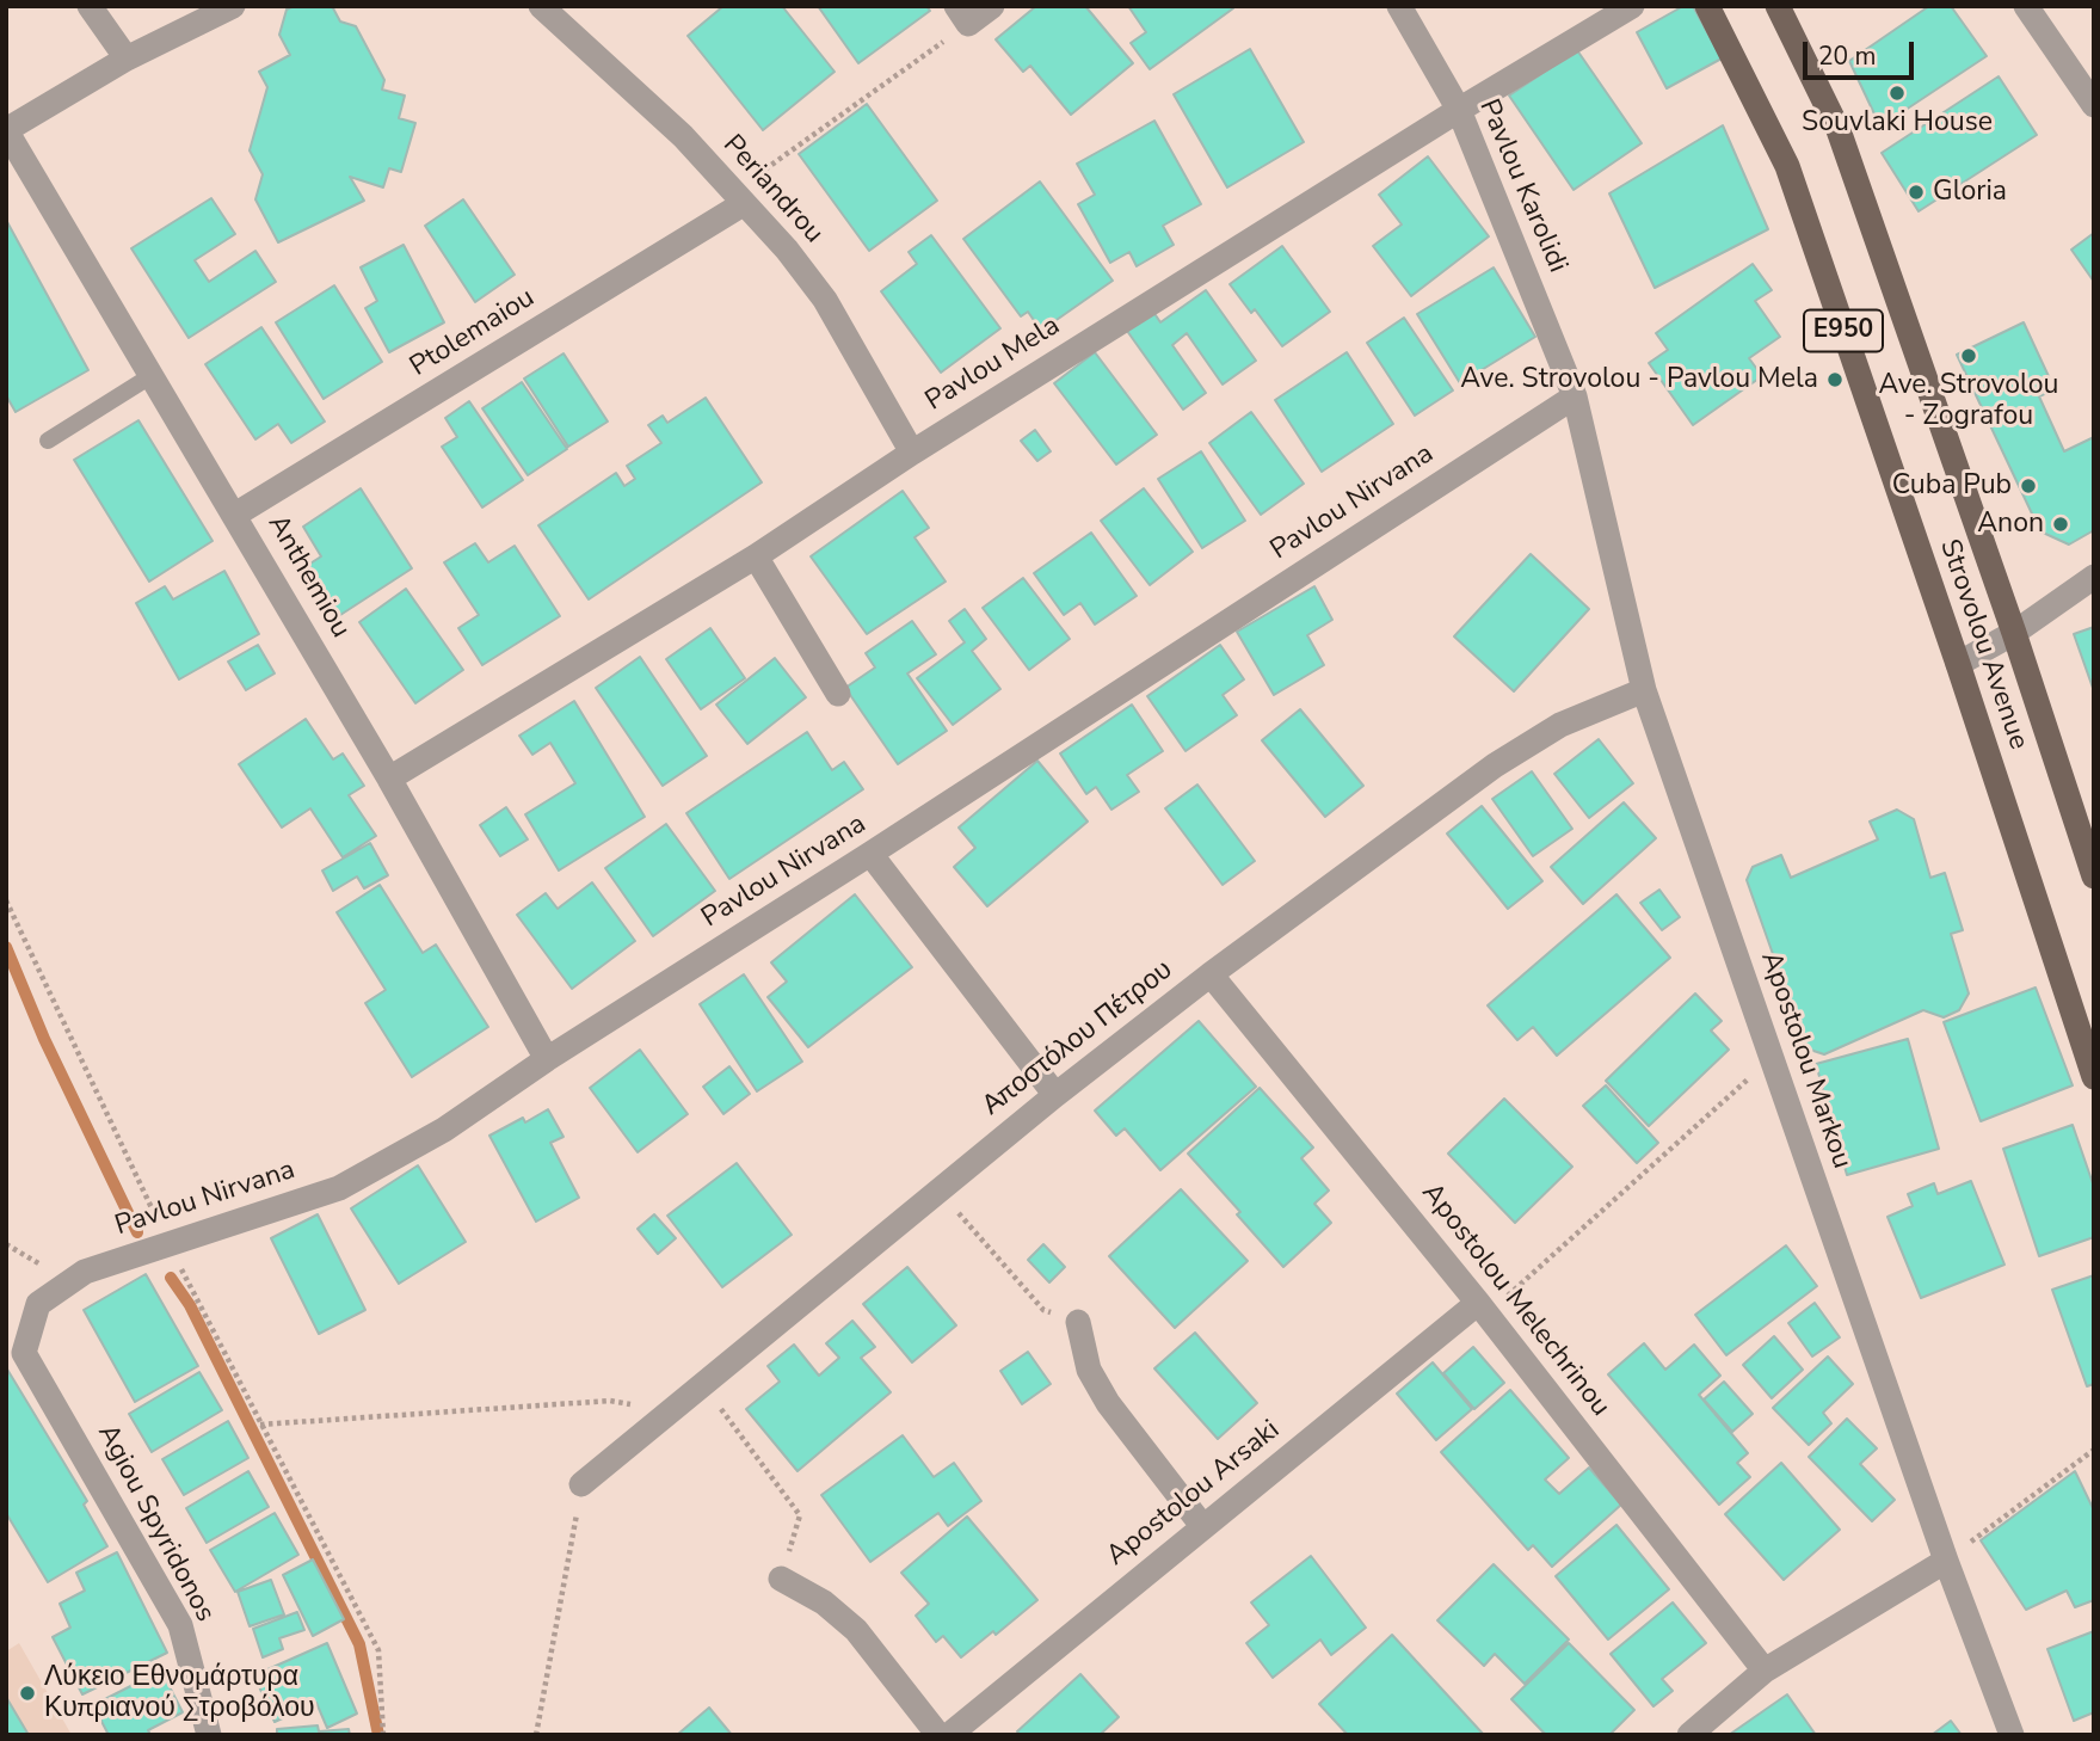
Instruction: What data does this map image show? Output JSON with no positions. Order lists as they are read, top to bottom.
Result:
{
  "streets": {
    "main road": ["E950", "Strovolou Avenue"],
    "street": [
      "Pavlou Karolidi",
      "Periandrou",
      "Ptolemaiou",
      "Pavlou Mela",
      "Pavlou Nirvana",
      "Anthemiou",
      "Αποστόλου Πέτρου",
      "Apostolou Markou",
      "Apostolou Melechrinou",
      "Apostolou Arsaki",
      "Agiou Spyridonos"
    ]
  },
  "crossings": [
    ["Pavlou Karolidi", "Pavlou Mela"],
    ["Pavlou Karolidi", "Pavlou Nirvana"],
    ["Pavlou Karolidi", "Apostolou Markou"],
    ["Periandrou", "Ptolemaiou"],
    ["Periandrou", "Pavlou Mela"],
    ["Ptolemaiou", "Anthemiou"],
    ["Pavlou Mela", "Anthemiou"],
    ["Pavlou Nirvana", "Anthemiou"],
    ["Pavlou Nirvana", "Apostolou Markou"],
    ["Pavlou Nirvana", "Agiou Spyridonos"],
    ["Αποστόλου Πέτρου", "Apostolou Markou"],
    ["Αποστόλου Πέτρου", "Apostolou Melechrinou"],
    ["Apostolou Melechrinou", "Apostolou Arsaki"]
  ],
  "places": [
    "Souvlaki House",
    "Gloria",
    "Ave. Strovolou - Zografou",
    "Ave. Strovolou - Pavlou Mela",
    "Cuba Pub",
    "Anon",
    "Λύκειο Εθνομάρτυρα Κυπριανού Στροβόλου"
  ],
  "scale_bar": "20 m"
}
